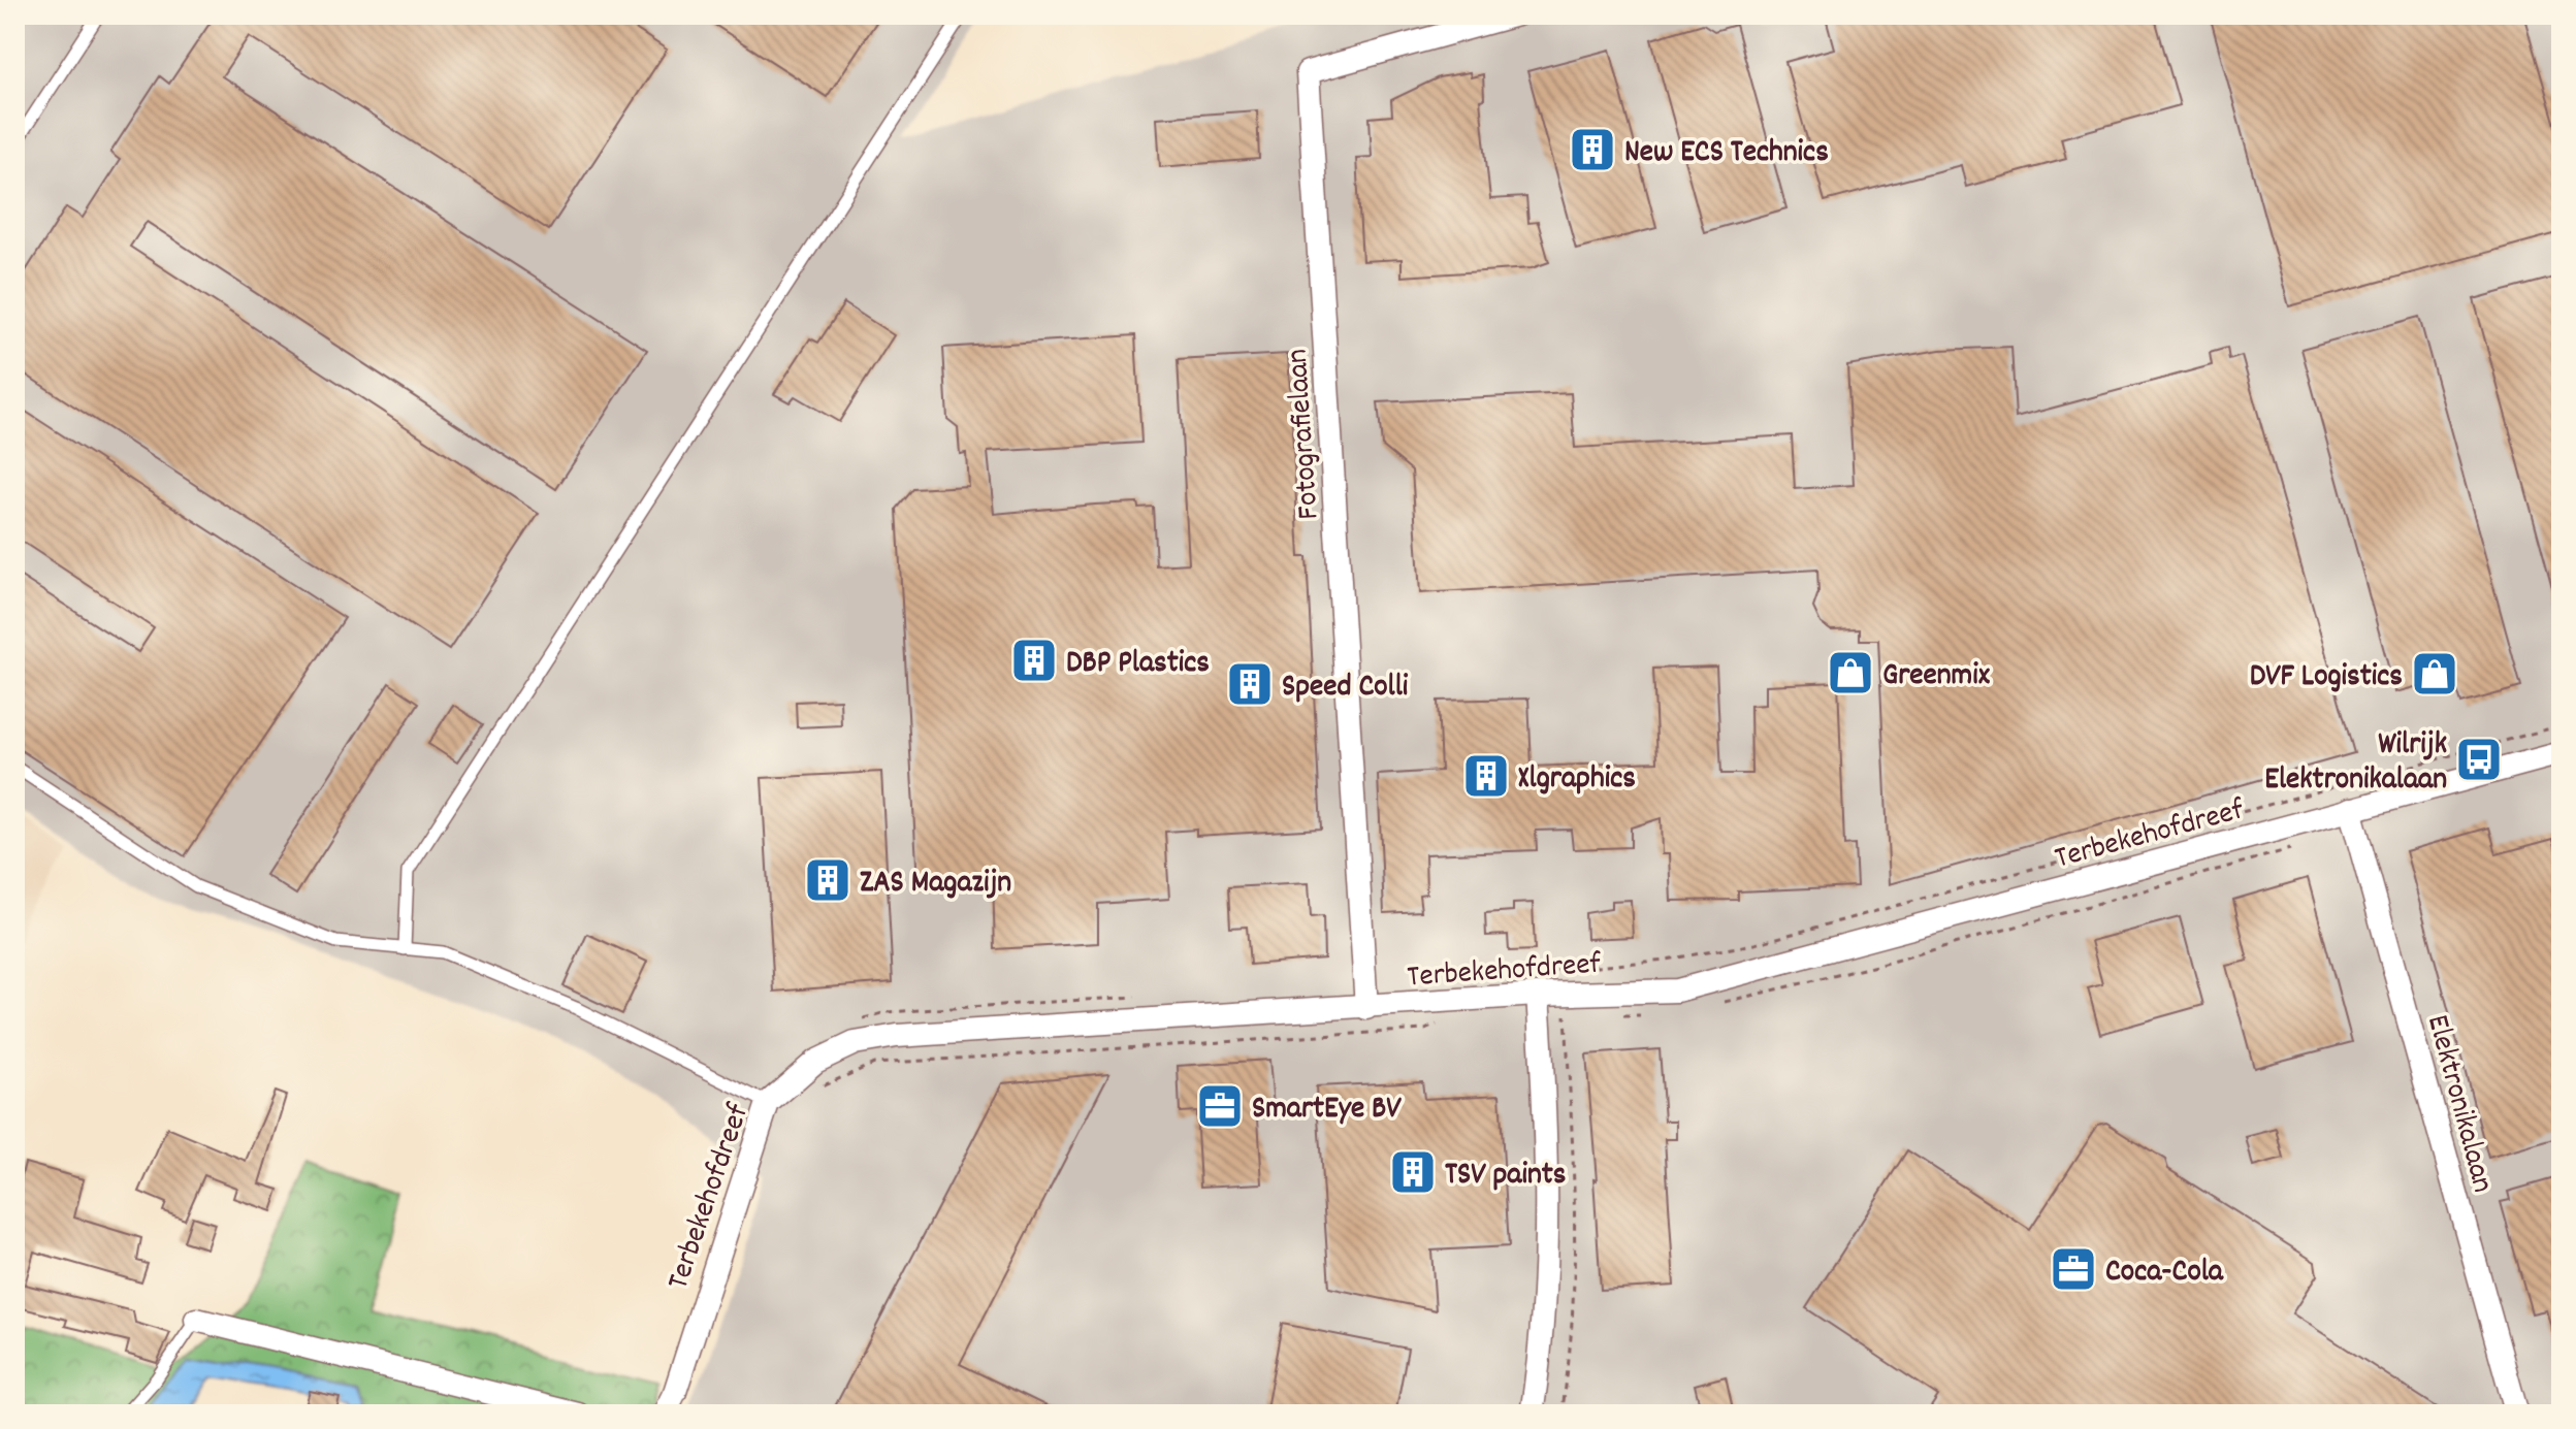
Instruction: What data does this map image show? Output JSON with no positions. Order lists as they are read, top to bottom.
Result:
{
  "streets": {
    "street": ["Fotografielaan", "Terbekehofdreef", "Elektronikalaan"]
  },
  "crossings": [
    ["Fotografielaan", "Terbekehofdreef"],
    ["Terbekehofdreef", "Elektronikalaan"]
  ],
  "places": {
    "building": [
      "New ECS Technics",
      "DBP Plastics",
      "Speed Colli",
      "Xlgraphics",
      "ZAS Magazijn",
      "TSV paints"
    ],
    "shop": ["Greenmix", "DVF Logistics"],
    "bus stop": ["Wilrijk Elektronikalaan"],
    "office": ["SmartEye BV", "Coca-Cola"]
  }
}
